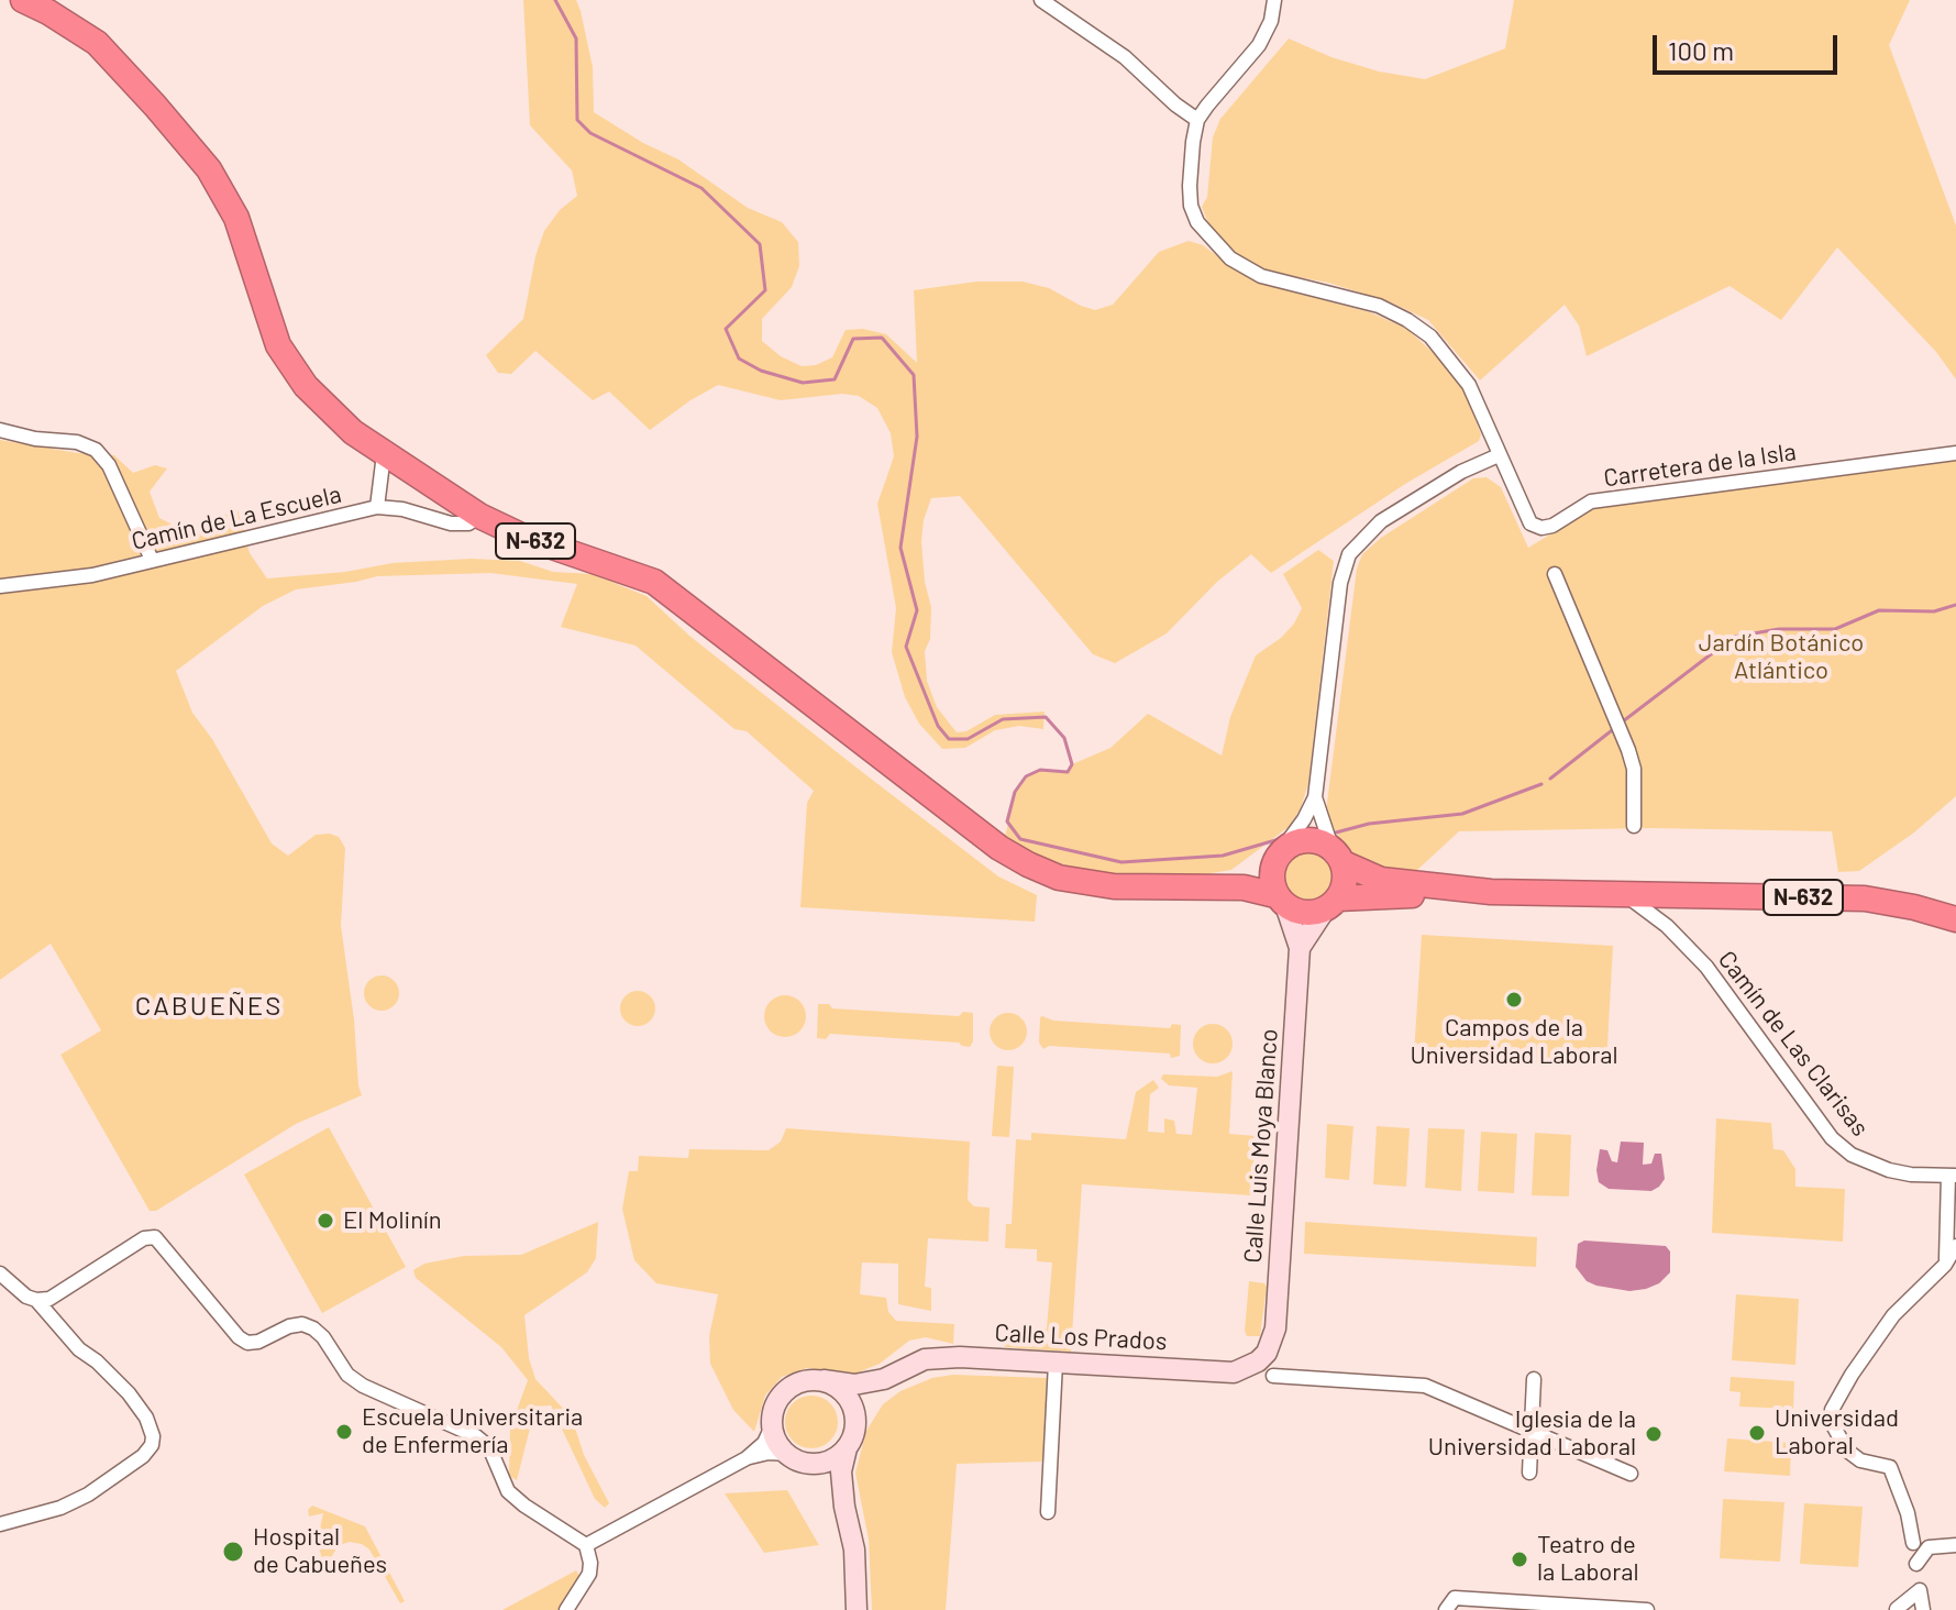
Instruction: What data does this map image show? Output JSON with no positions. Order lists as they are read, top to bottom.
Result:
{
  "streets": {
    "highway": ["N-632"],
    "street": [
      "Carretera de la Isla",
      "Camín de La Escuela",
      "Camín de Las Clarisas",
      "Calle Luis Moya Blanco",
      "Calle Los Prados"
    ]
  },
  "crossings": [
    ["Camín de La Escuela", "N-632"],
    ["N-632", "Camín de Las Clarisas"],
    ["N-632", "Calle Luis Moya Blanco"],
    ["Calle Luis Moya Blanco", "Calle Los Prados"]
  ],
  "districts": ["CABUEÑES"],
  "parks": ["Jardín Botánico Atlántico"],
  "places": [
    "Campos de la Universidad Laboral",
    "El Molinín",
    "Escuela Universitaria de Enfermería",
    "Universidad Laboral",
    "Iglesia de la Universidad Laboral",
    "Hospital de Cabueñes",
    "Teatro de la Laboral"
  ],
  "scale_bar": "100 m"
}
